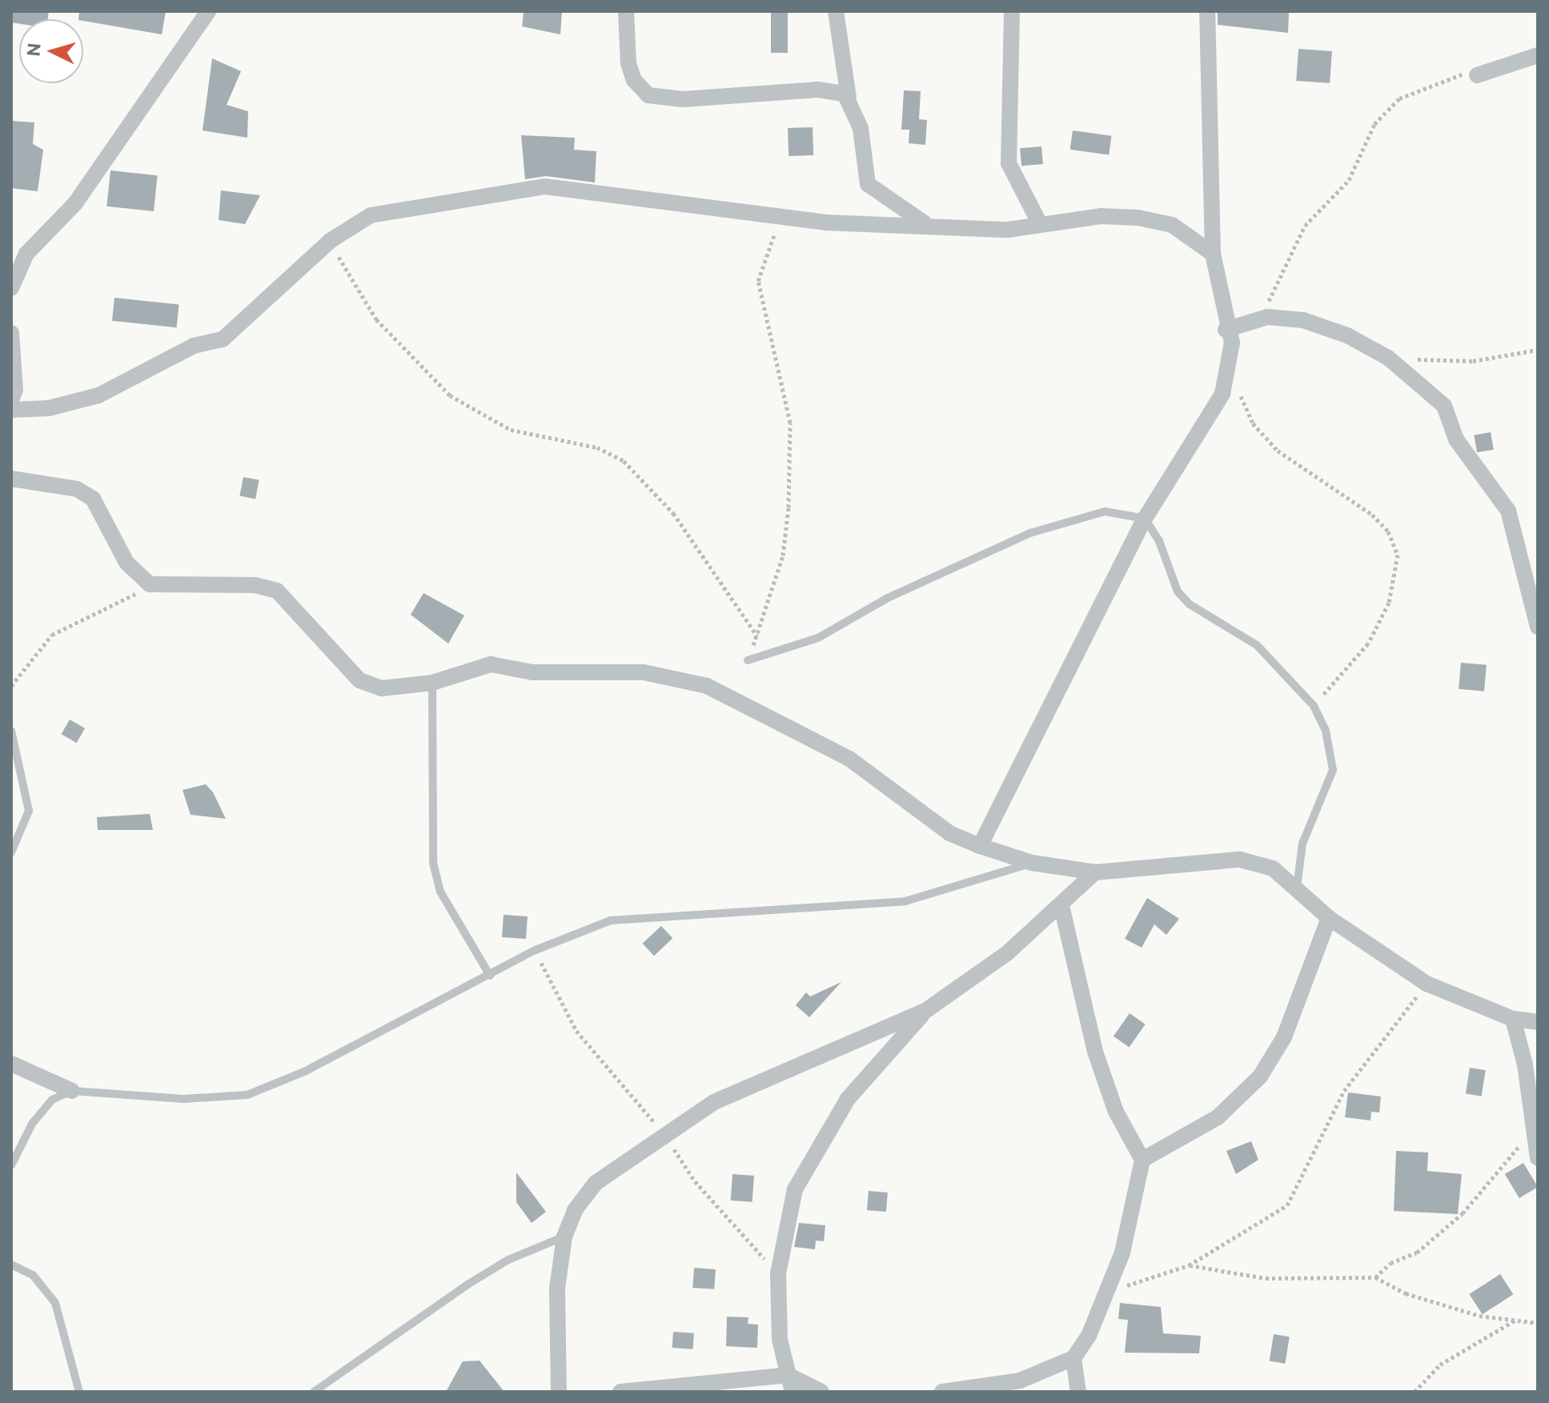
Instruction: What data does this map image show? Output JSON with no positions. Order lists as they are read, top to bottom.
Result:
{
  "north": "left"
}
